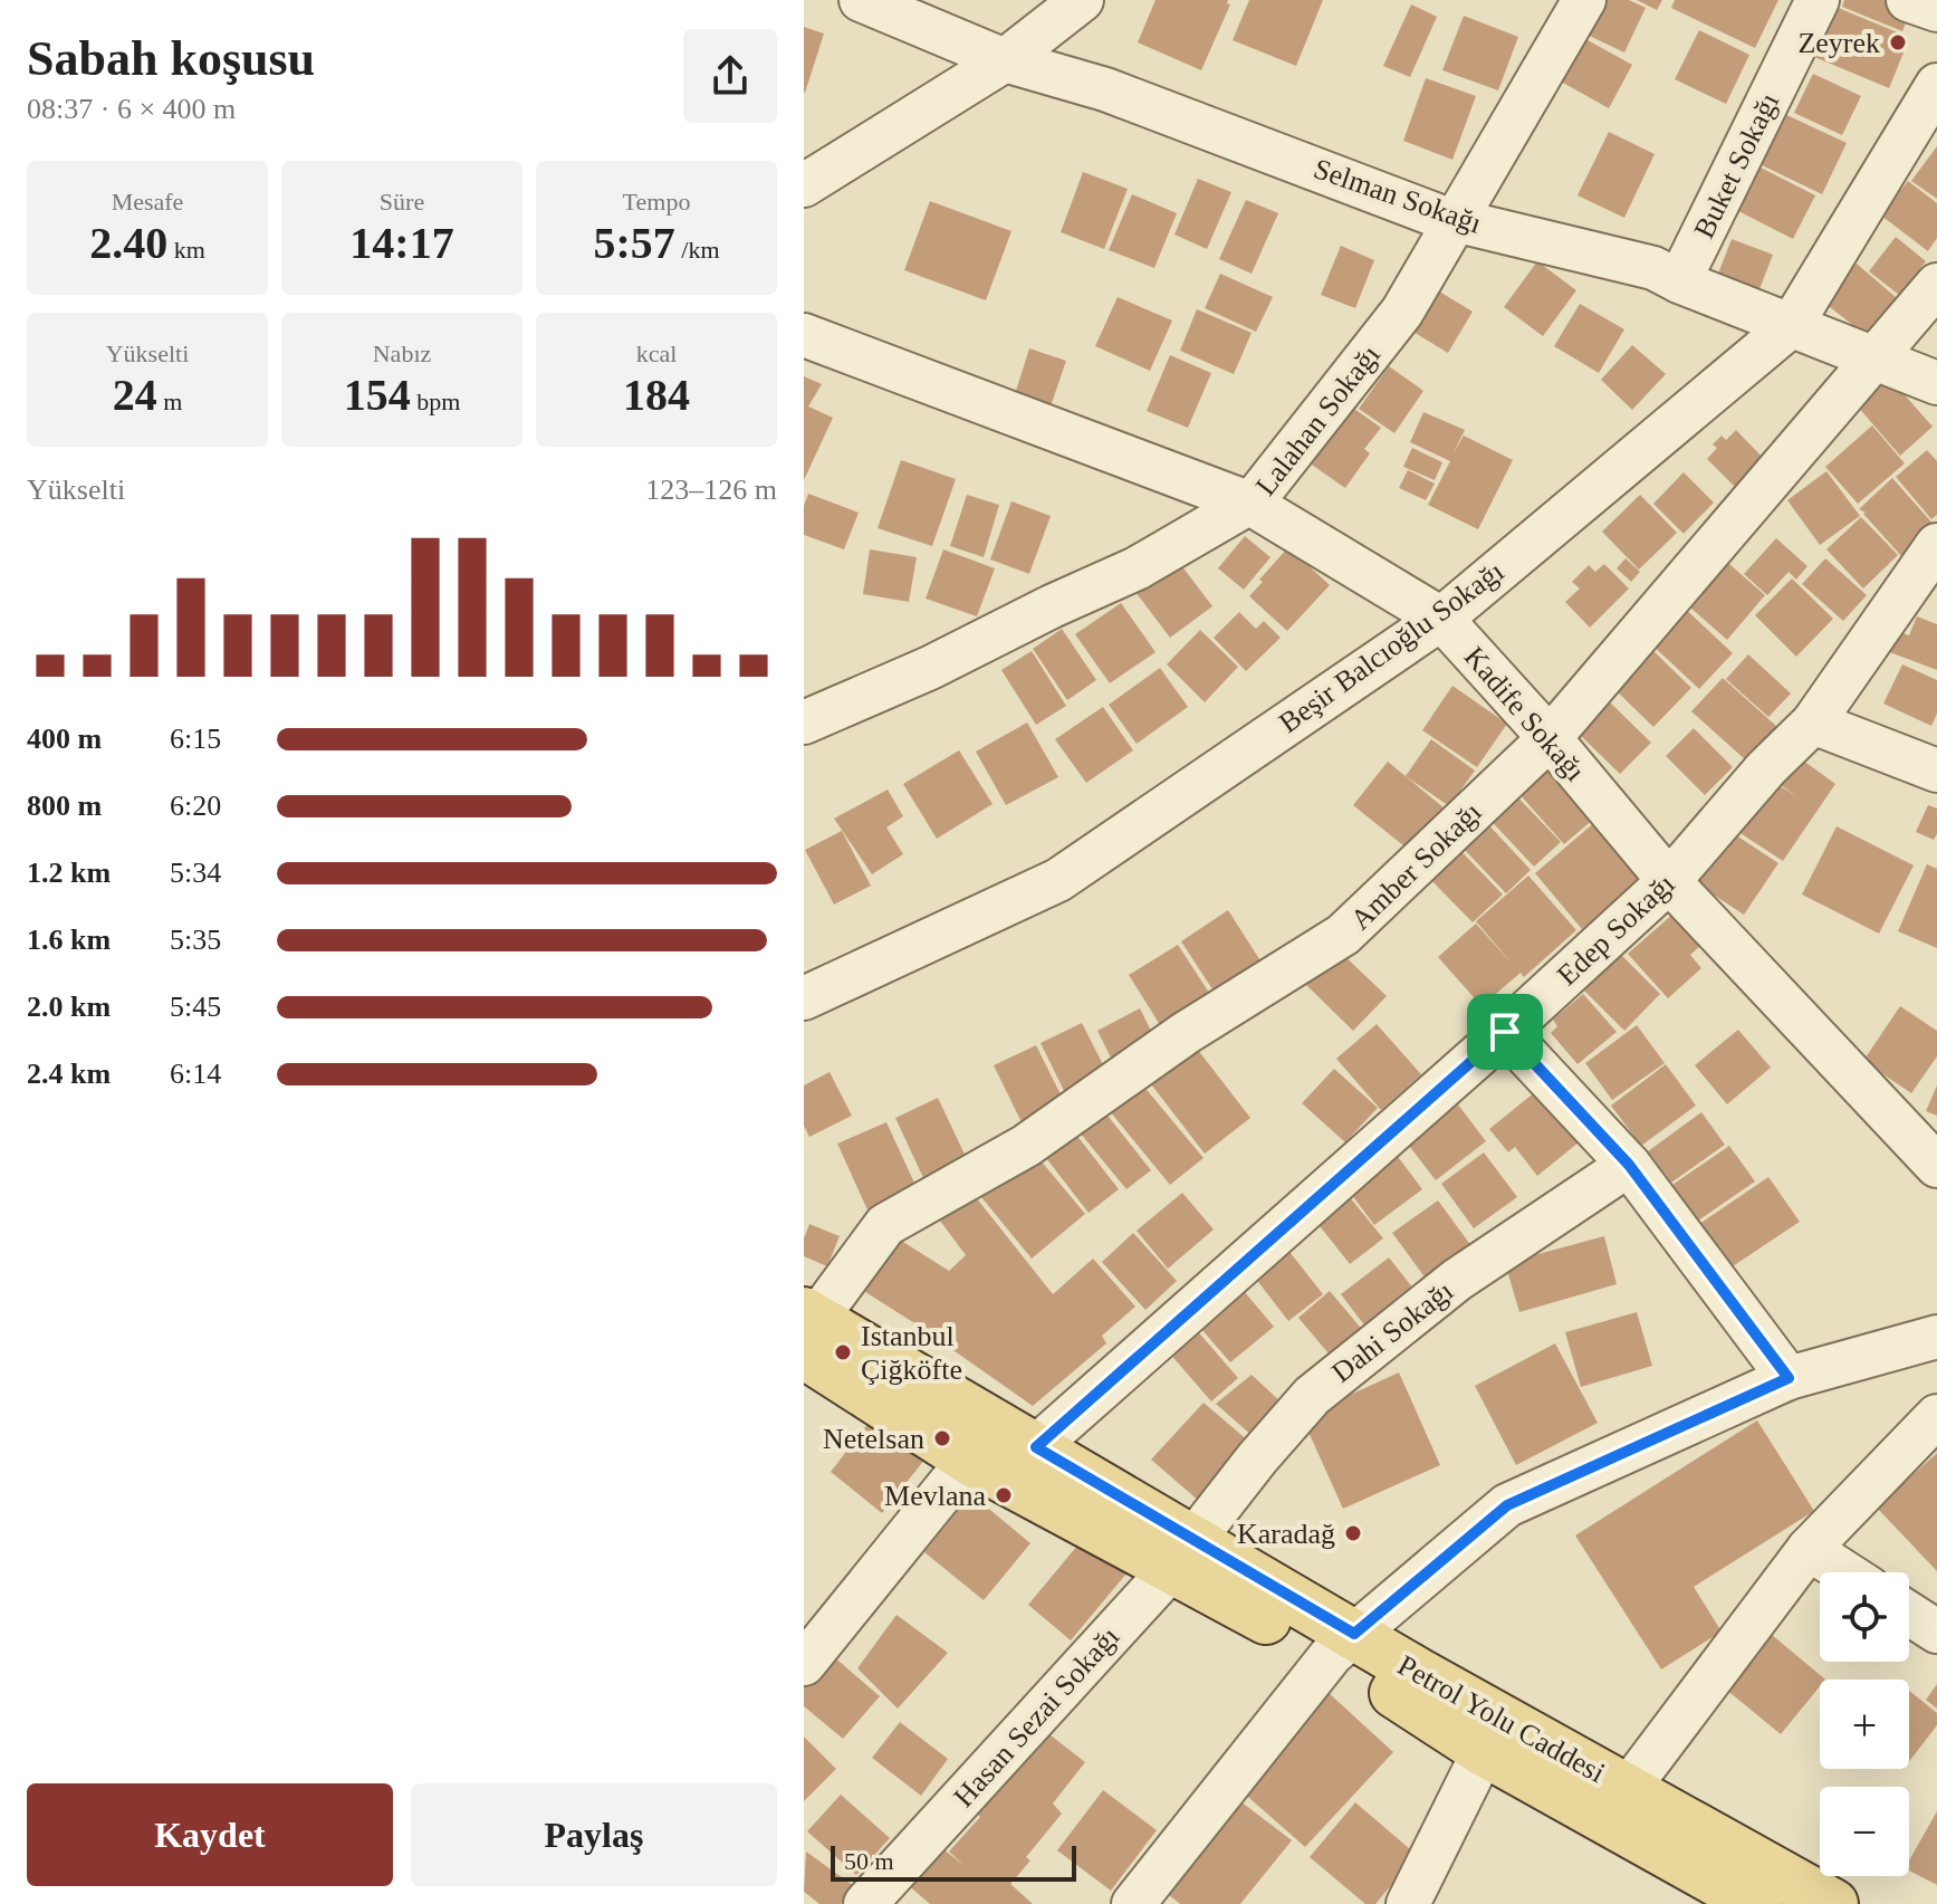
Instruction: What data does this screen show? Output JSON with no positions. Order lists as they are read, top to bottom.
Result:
{
  "streets": {
    "main road": ["Petrol Yolu Caddesi"],
    "street": [
      "Buket Sokağı",
      "Selman Sokağı",
      "Lalahan Sokağı",
      "Beşir Balcıoğlu Sokağı",
      "Kadife Sokağı",
      "Amber Sokağı",
      "Edep Sokağı",
      "Dahi Sokağı",
      "Hasan Sezai Sokağı"
    ]
  },
  "crossings": [
    ["Buket Sokağı", "Selman Sokağı"],
    ["Selman Sokağı", "Lalahan Sokağı"],
    ["Selman Sokağı", "Beşir Balcıoğlu Sokağı"],
    ["Selman Sokağı", "Amber Sokağı"],
    ["Lalahan Sokağı", "Kadife Sokağı"],
    ["Beşir Balcıoğlu Sokağı", "Kadife Sokağı"],
    ["Kadife Sokağı", "Amber Sokağı"],
    ["Kadife Sokağı", "Edep Sokağı"],
    ["Amber Sokağı", "Petrol Yolu Caddesi"],
    ["Edep Sokağı", "Petrol Yolu Caddesi"],
    ["Dahi Sokağı", "Hasan Sezai Sokağı"],
    ["Dahi Sokağı", "Petrol Yolu Caddesi"],
    ["Hasan Sezai Sokağı", "Petrol Yolu Caddesi"]
  ],
  "places": [
    "Zeyrek",
    "Istanbul Çiğköfte",
    "Netelsan",
    "Mevlana",
    "Karadağ"
  ],
  "scale_bar": "50 m",
  "page": {
    "heading": ["Sabah koşusu", "08:37 · 6 × 400 m"],
    "stats": [
      ["Mesafe", "2.40 km"],
      ["Süre", "14:17"],
      ["Tempo", "5:57 /km"],
      ["Yükselti", "24 m"],
      ["Nabız", "154 bpm"],
      ["kcal", "184"]
    ],
    "chart": ["Yükselti", "123–126 m"],
    "list": [
      {
        "name": "400 m",
        "note": "6:15"
      },
      {
        "name": "800 m",
        "note": "6:20"
      },
      {
        "name": "1.2 km",
        "note": "5:34"
      },
      {
        "name": "1.6 km",
        "note": "5:35"
      },
      {
        "name": "2.0 km",
        "note": "5:45"
      },
      {
        "name": "2.4 km",
        "note": "6:14"
      }
    ],
    "map_buttons": ["+", "−"],
    "buttons": ["Kaydet", "Paylaş"],
    "scale": "50 m"
  }
}
